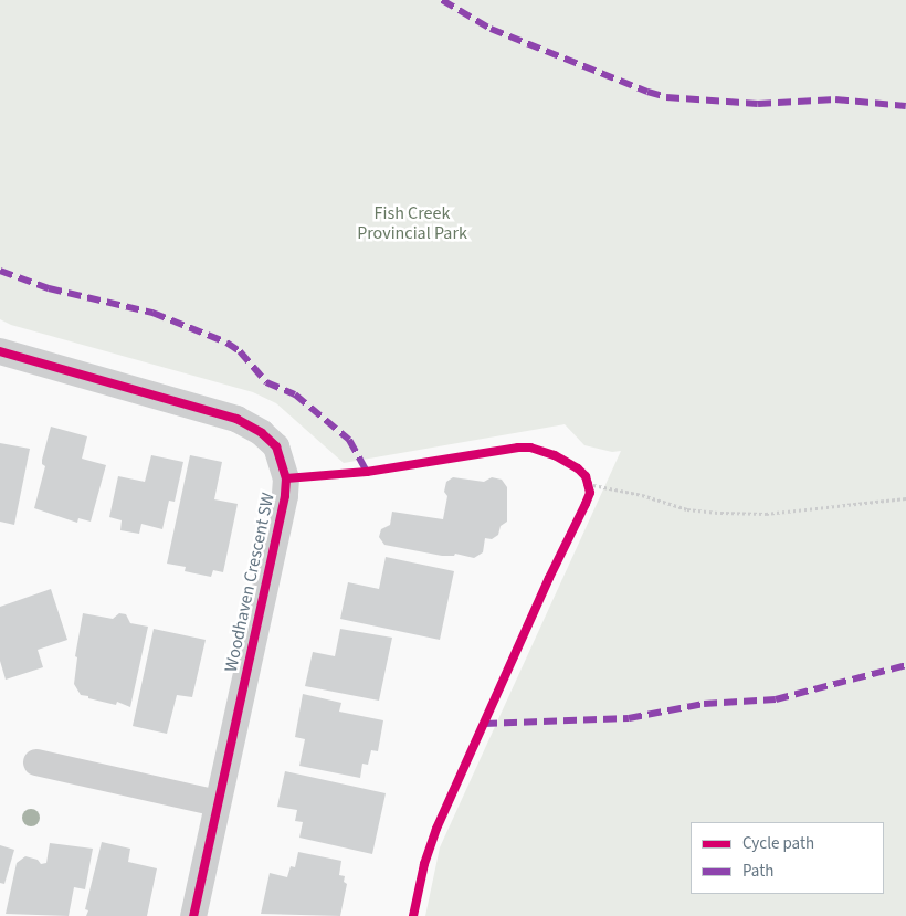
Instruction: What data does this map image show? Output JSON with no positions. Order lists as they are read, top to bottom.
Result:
{
  "streets": {
    "street": ["Woodhaven Crescent SW"]
  },
  "parks": ["Fish Creek Provincial Park"],
  "legend": ["Cycle path", "Path"]
}
